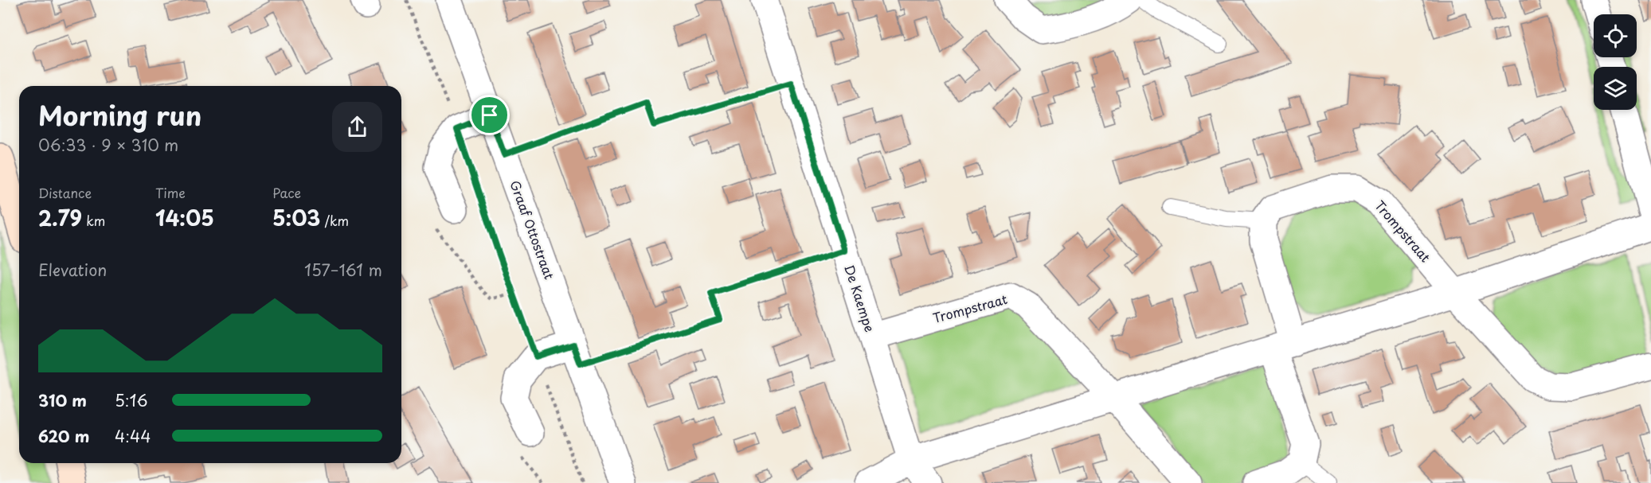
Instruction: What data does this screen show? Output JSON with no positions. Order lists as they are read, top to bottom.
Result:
{
  "streets": {
    "street": ["Graaf Ottostraat", "Trompstraat", "De Kaempe"]
  },
  "crossings": [
    ["Trompstraat", "De Kaempe"]
  ],
  "page": {
    "heading": ["Morning run", "06:33 · 9 × 310 m"],
    "stats": [
      ["Distance", "2.79 km"],
      ["Time", "14:05"],
      ["Pace", "5:03 /km"]
    ],
    "chart": ["Elevation", "157–161 m"],
    "list": [
      {
        "name": "310 m",
        "note": "5:16"
      },
      {
        "name": "620 m",
        "note": "4:44"
      }
    ]
  }
}
